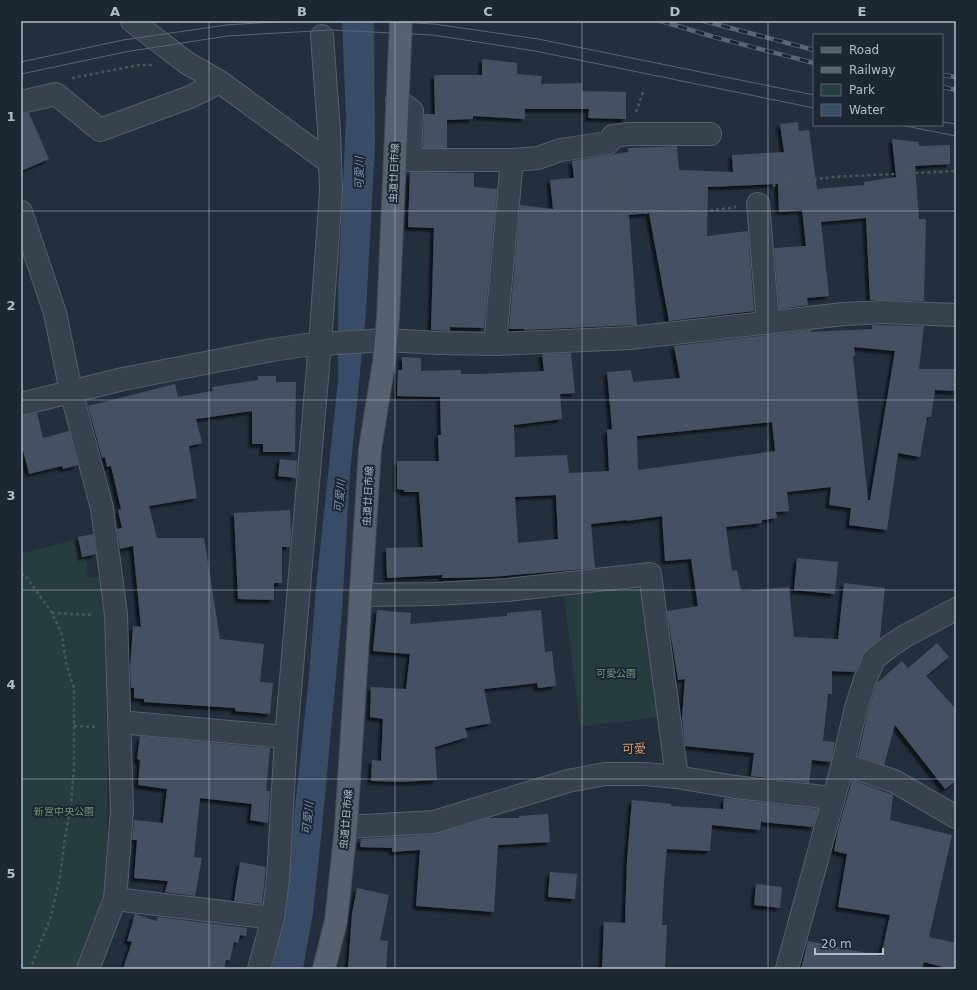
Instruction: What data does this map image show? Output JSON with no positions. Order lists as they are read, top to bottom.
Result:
{
  "streets": {
    "main road": ["虫道廿日市線"]
  },
  "districts": ["可愛"],
  "water": ["可愛川"],
  "parks": ["可愛公園", "新宮中央公園"],
  "legend": [
    "Road",
    "Railway",
    "Park",
    "Water"
  ],
  "scale_bar": "20 m",
  "grid": {
    "columns": [
      "A",
      "B",
      "C",
      "D",
      "E"
    ],
    "rows": [
      "1",
      "2",
      "3",
      "4",
      "5"
    ]
  }
}
